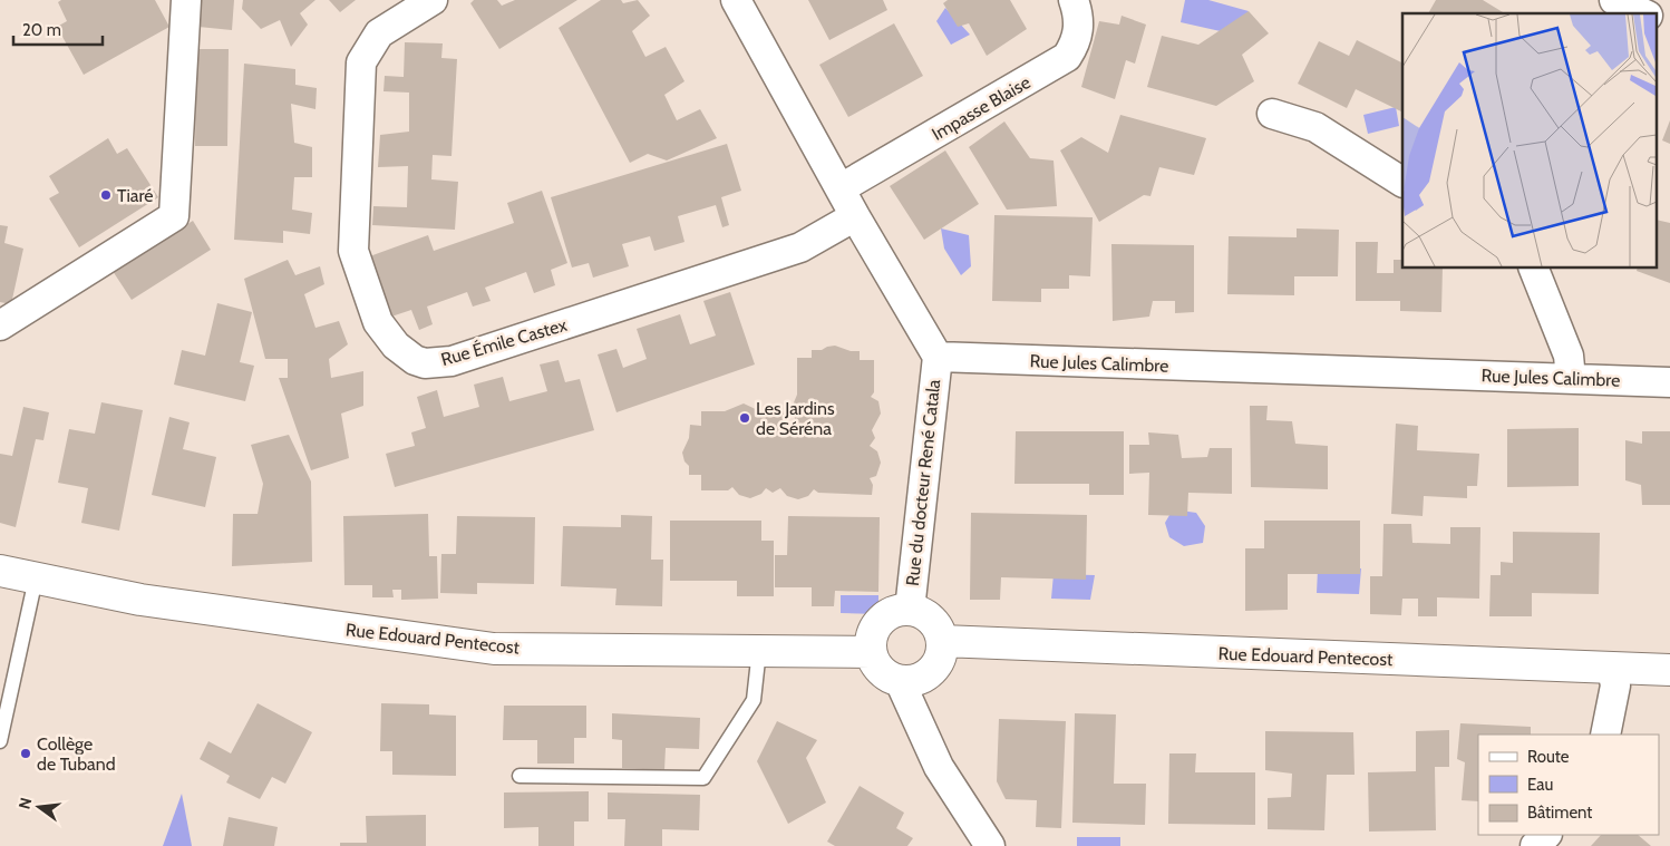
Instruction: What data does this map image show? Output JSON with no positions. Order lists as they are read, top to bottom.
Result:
{
  "streets": {
    "street": [
      "Impasse Blaise",
      "Rue Émile Castex",
      "Rue Jules Calimbre",
      "Rue du docteur René Catala",
      "Rue Edouard Pentecost"
    ]
  },
  "crossings": [
    ["Rue Jules Calimbre", "Rue du docteur René Catala"],
    ["Rue du docteur René Catala", "Rue Edouard Pentecost"]
  ],
  "places": ["Tiaré", "Les Jardins de Séréna", "Collège de Tuband"],
  "legend": ["Route", "Eau", "Bâtiment"],
  "scale_bar": "20 m",
  "north": "left"
}
